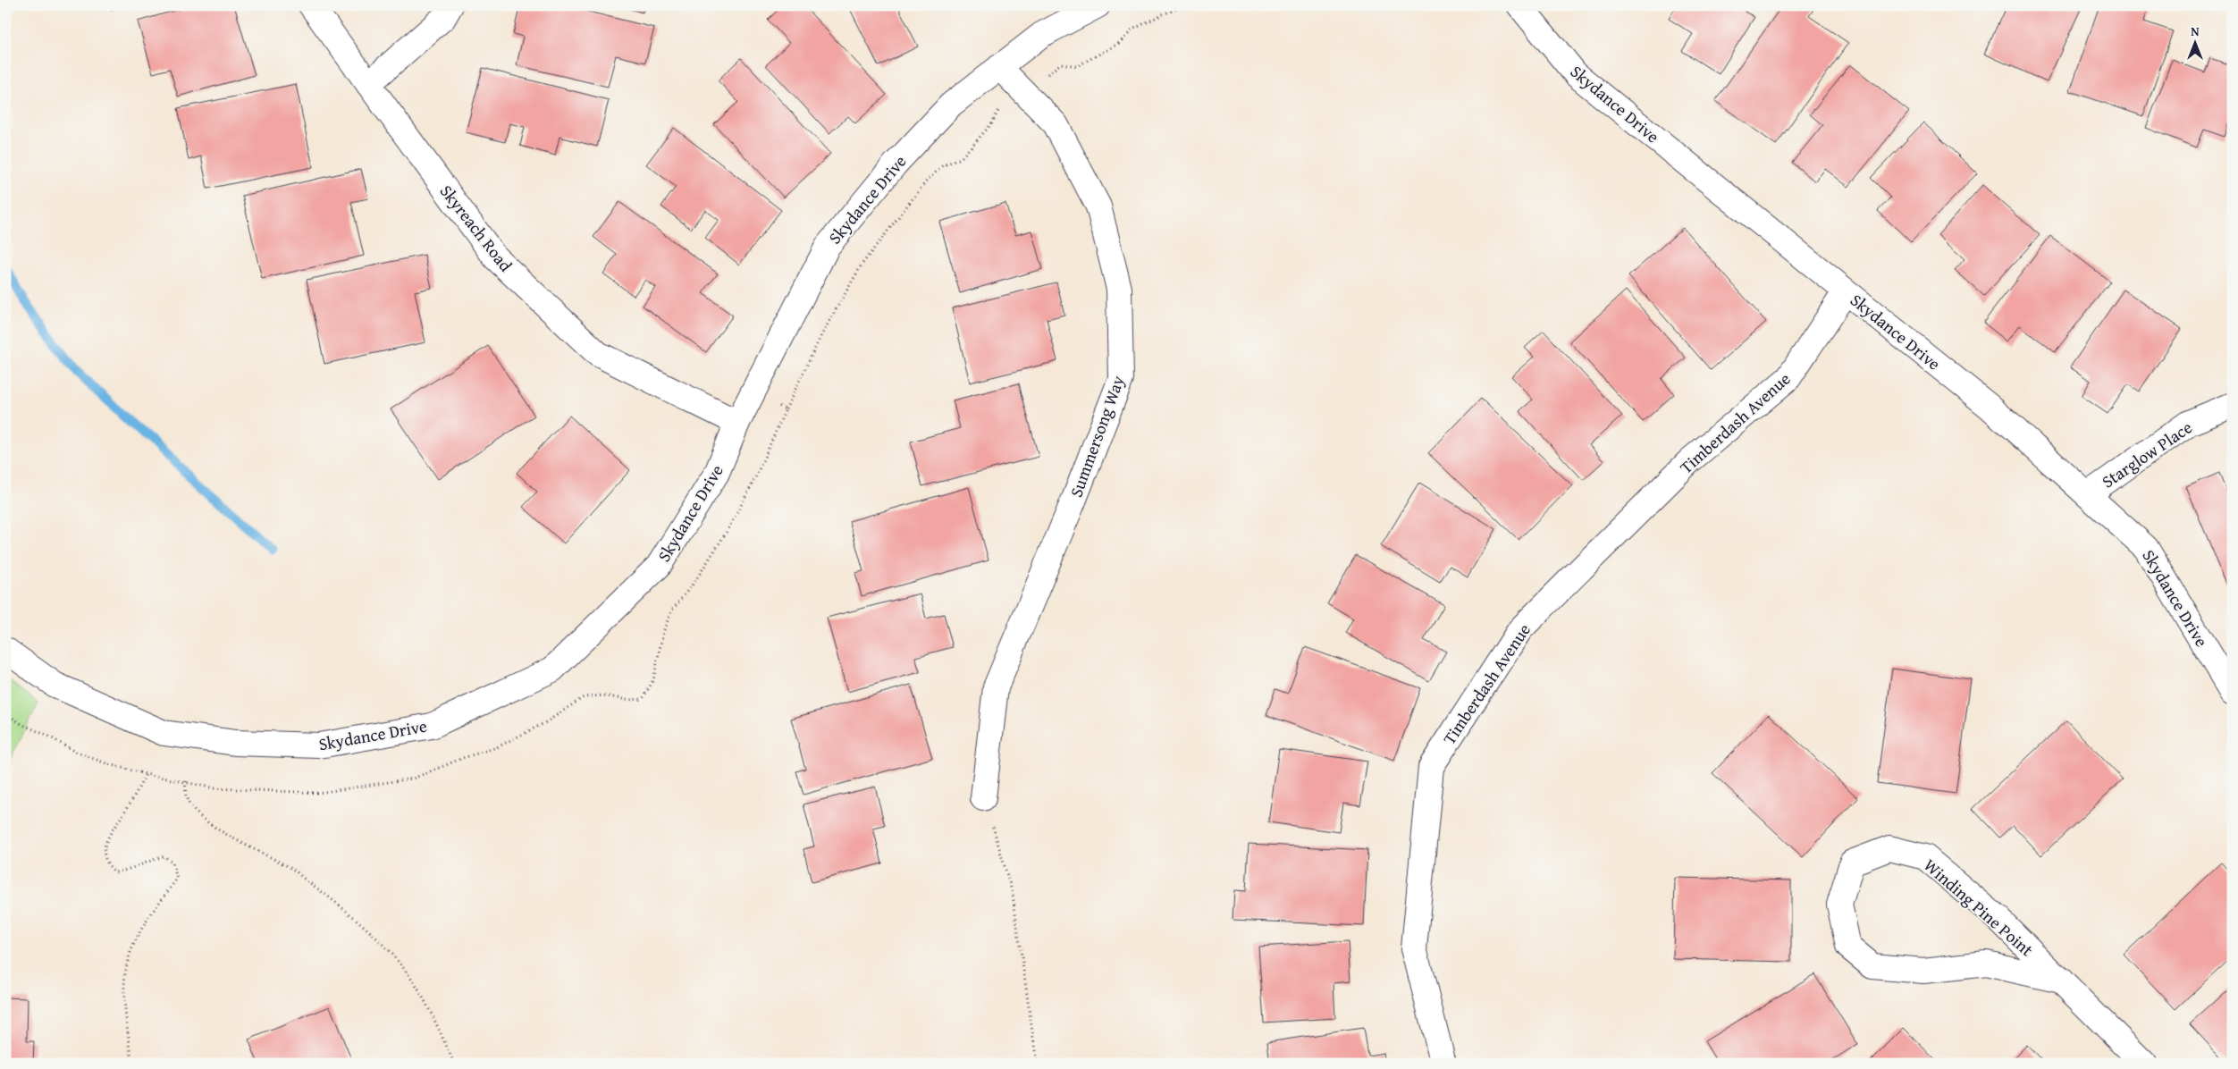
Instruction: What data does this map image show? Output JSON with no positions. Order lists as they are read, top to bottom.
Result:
{
  "streets": {
    "street": [
      "Skydance Drive",
      "Skyreach Road",
      "Timberdash Avenue",
      "Summersong Way",
      "Starglow Place",
      "Winding Pine Point"
    ]
  },
  "crossings": [
    ["Skydance Drive", "Skyreach Road"],
    ["Skydance Drive", "Timberdash Avenue"],
    ["Skydance Drive", "Summersong Way"],
    ["Skydance Drive", "Starglow Place"]
  ],
  "north": "top"
}
